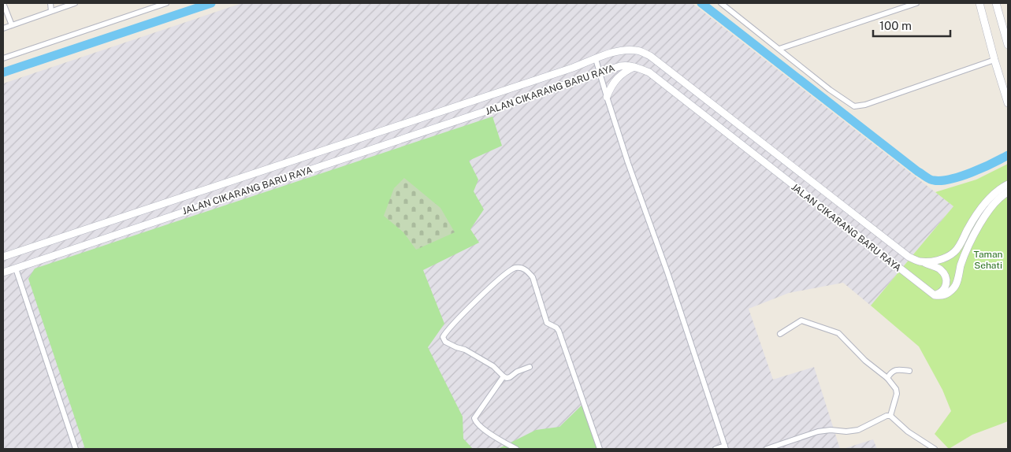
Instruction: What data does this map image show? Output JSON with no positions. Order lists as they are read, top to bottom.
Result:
{
  "streets": {
    "main road": ["JALAN CIKARANG BARU RAYA"]
  },
  "parks": ["Taman Sehati"],
  "scale_bar": "100 m"
}
